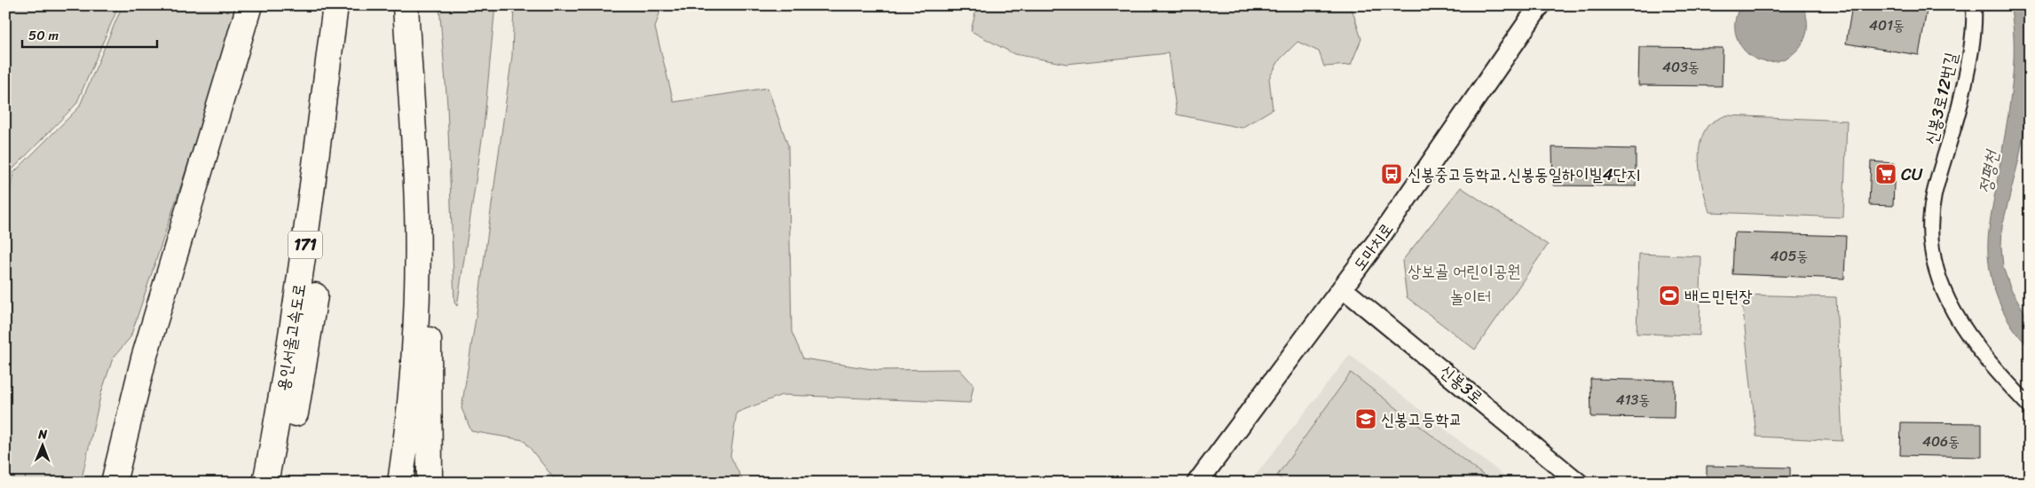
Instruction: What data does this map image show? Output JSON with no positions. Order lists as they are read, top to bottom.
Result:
{
  "streets": {
    "highway": ["171", "용인서울고속도로"],
    "main road": ["도마치로"],
    "street": ["신봉3로12번길", "신봉3로"]
  },
  "crossings": [
    ["도마치로", "신봉3로"]
  ],
  "water": ["정평천"],
  "parks": ["상보골 어린이공원", "놀이터"],
  "places": {
    "bus stop": ["신봉중고등학교.신봉동일하이빌4단지"],
    "supermarket": ["CU"],
    "sports": ["배드민턴장"],
    "school or university": ["신봉고등학교"]
  },
  "house_numbers": [
    "401동",
    "403동",
    "405동",
    "413동",
    "406동"
  ],
  "scale_bar": "50 m",
  "north": "top"
}
